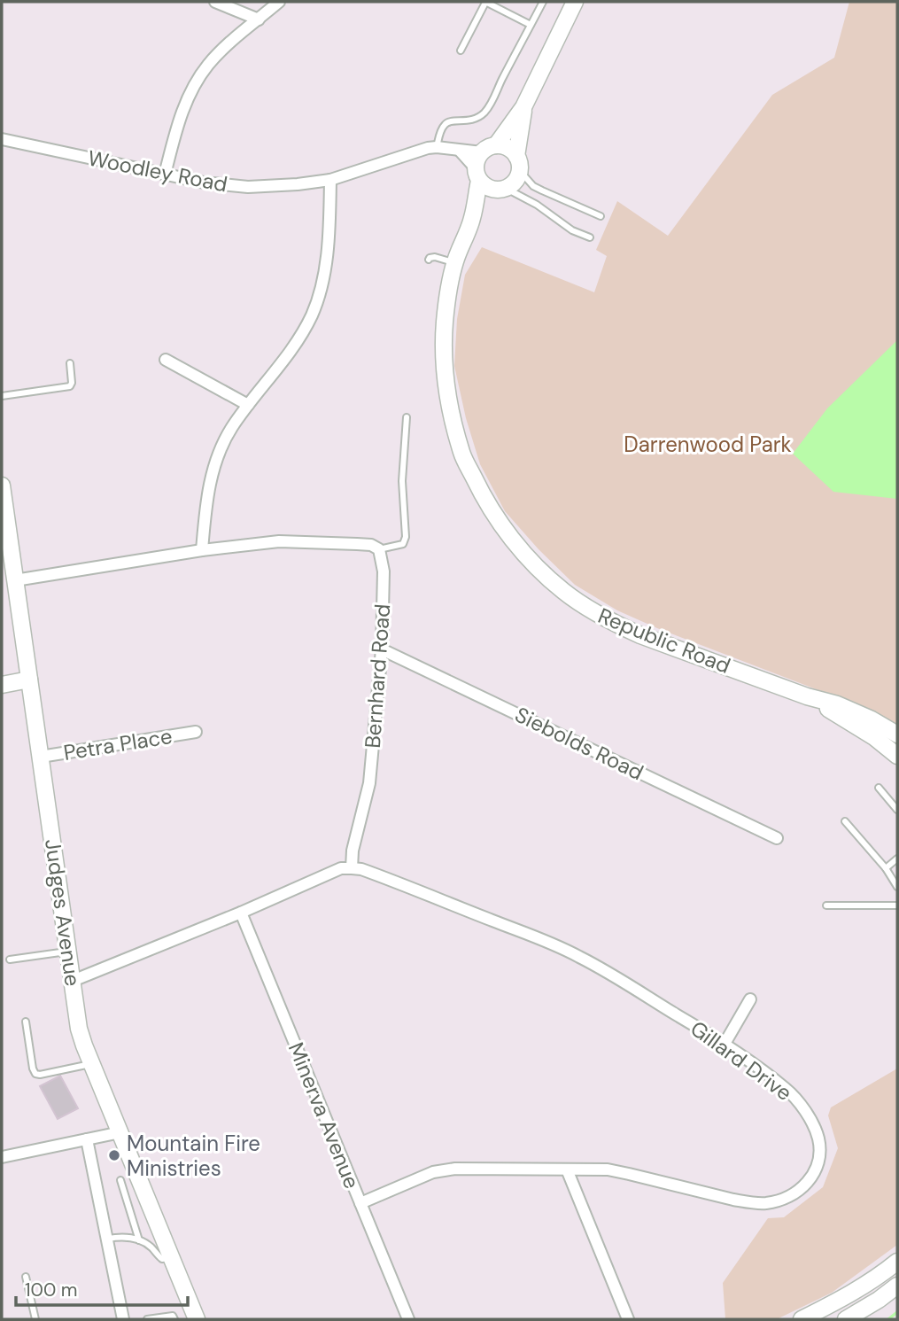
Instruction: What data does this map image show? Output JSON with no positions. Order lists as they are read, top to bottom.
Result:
{
  "streets": {
    "main road": ["Republic Road", "Judges Avenue"],
    "street": [
      "Woodley Road",
      "Bernhard Road",
      "Siebolds Road",
      "Petra Place",
      "Gillard Drive",
      "Minerva Avenue"
    ]
  },
  "crossings": [
    ["Woodley Road", "Republic Road"],
    ["Bernhard Road", "Siebolds Road"],
    ["Bernhard Road", "Gillard Drive"],
    ["Petra Place", "Judges Avenue"],
    ["Gillard Drive", "Minerva Avenue"]
  ],
  "parks": ["Darrenwood Park"],
  "places": ["Mountain Fire Ministries"],
  "scale_bar": "100 m"
}
